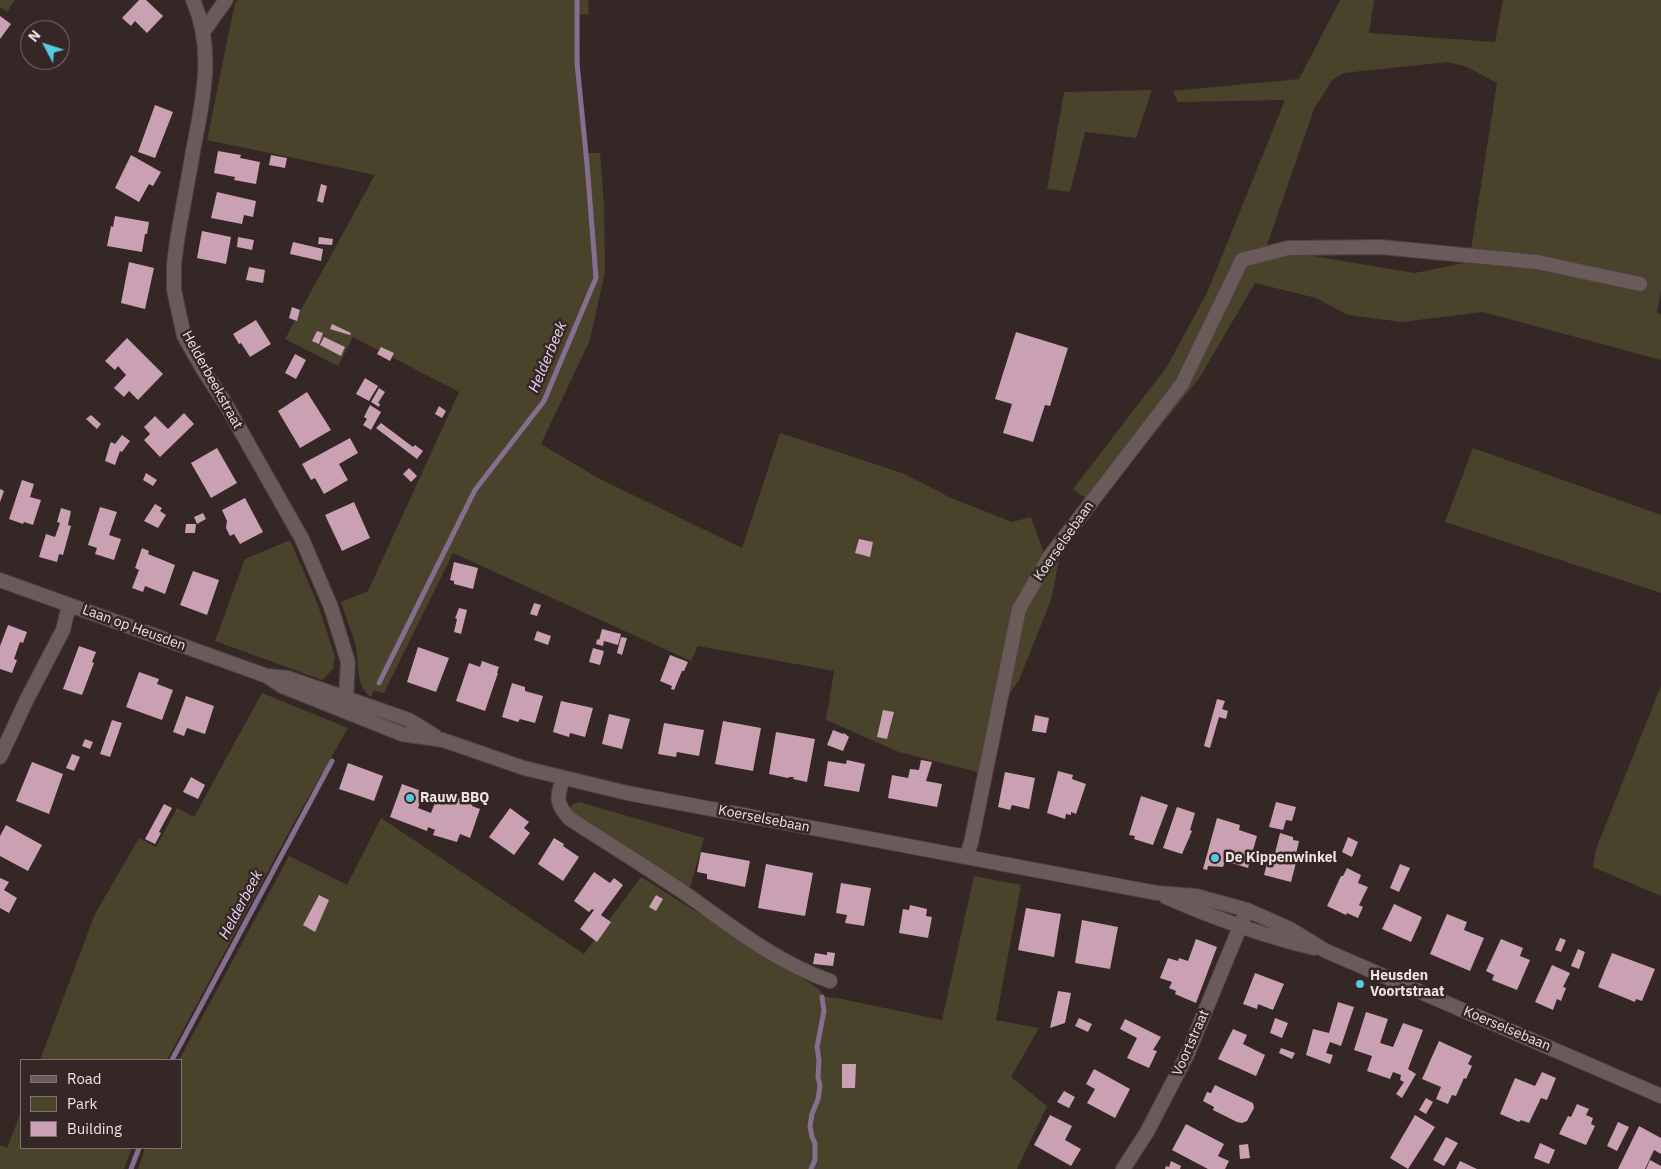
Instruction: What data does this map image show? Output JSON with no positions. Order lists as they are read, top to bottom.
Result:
{
  "streets": {
    "street": [
      "Helderbeekstraat",
      "Koerselsebaan",
      "Laan op Heusden",
      "Voortstraat"
    ]
  },
  "crossings": [
    ["Helderbeekstraat", "Koerselsebaan"],
    ["Helderbeekstraat", "Laan op Heusden"],
    ["Koerselsebaan", "Laan op Heusden"],
    ["Koerselsebaan", "Voortstraat"]
  ],
  "water": ["Helderbeek"],
  "places": ["Rauw BBQ", "De Kippenwinkel", "Heusden Voortstraat"],
  "legend": ["Road", "Park", "Building"],
  "north": "top left"
}
